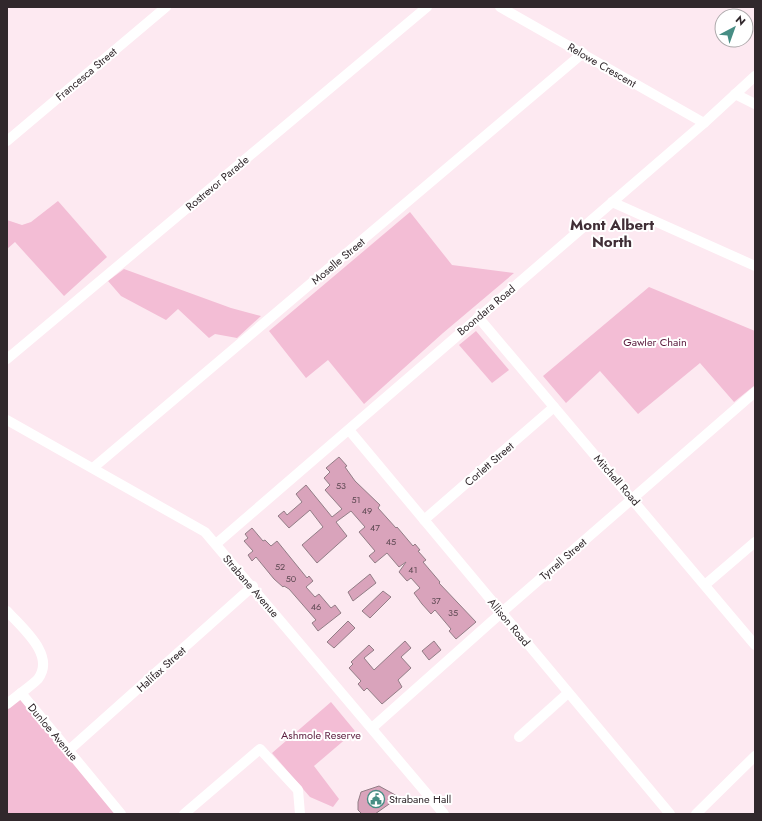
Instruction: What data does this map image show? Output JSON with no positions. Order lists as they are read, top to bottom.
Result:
{
  "streets": {
    "street": [
      "Relowe Crescent",
      "Francesca Street",
      "Rostrevor Parade",
      "Moselle Street",
      "Boondara Road",
      "Corlett Street",
      "Mitchell Road",
      "Tyrrell Street",
      "Strabane Avenue",
      "Allison Road",
      "Halifax Street",
      "Dunloe Avenue"
    ]
  },
  "crossings": [
    ["Relowe Crescent", "Moselle Street"],
    ["Relowe Crescent", "Boondara Road"],
    ["Moselle Street", "Strabane Avenue"],
    ["Boondara Road", "Mitchell Road"],
    ["Boondara Road", "Strabane Avenue"],
    ["Boondara Road", "Allison Road"],
    ["Corlett Street", "Mitchell Road"],
    ["Corlett Street", "Allison Road"],
    ["Mitchell Road", "Tyrrell Street"],
    ["Tyrrell Street", "Strabane Avenue"],
    ["Tyrrell Street", "Allison Road"],
    ["Strabane Avenue", "Halifax Street"],
    ["Halifax Street", "Dunloe Avenue"]
  ],
  "districts": ["Mont Albert North"],
  "parks": ["Gawler Chain", "Ashmole Reserve"],
  "places": {
    "public building": ["Strabane Hall"]
  },
  "house_numbers": [
    "53",
    "51",
    "49",
    "47",
    "45",
    "52",
    "41",
    "50",
    "37",
    "46",
    "35"
  ],
  "north": "top right"
}
